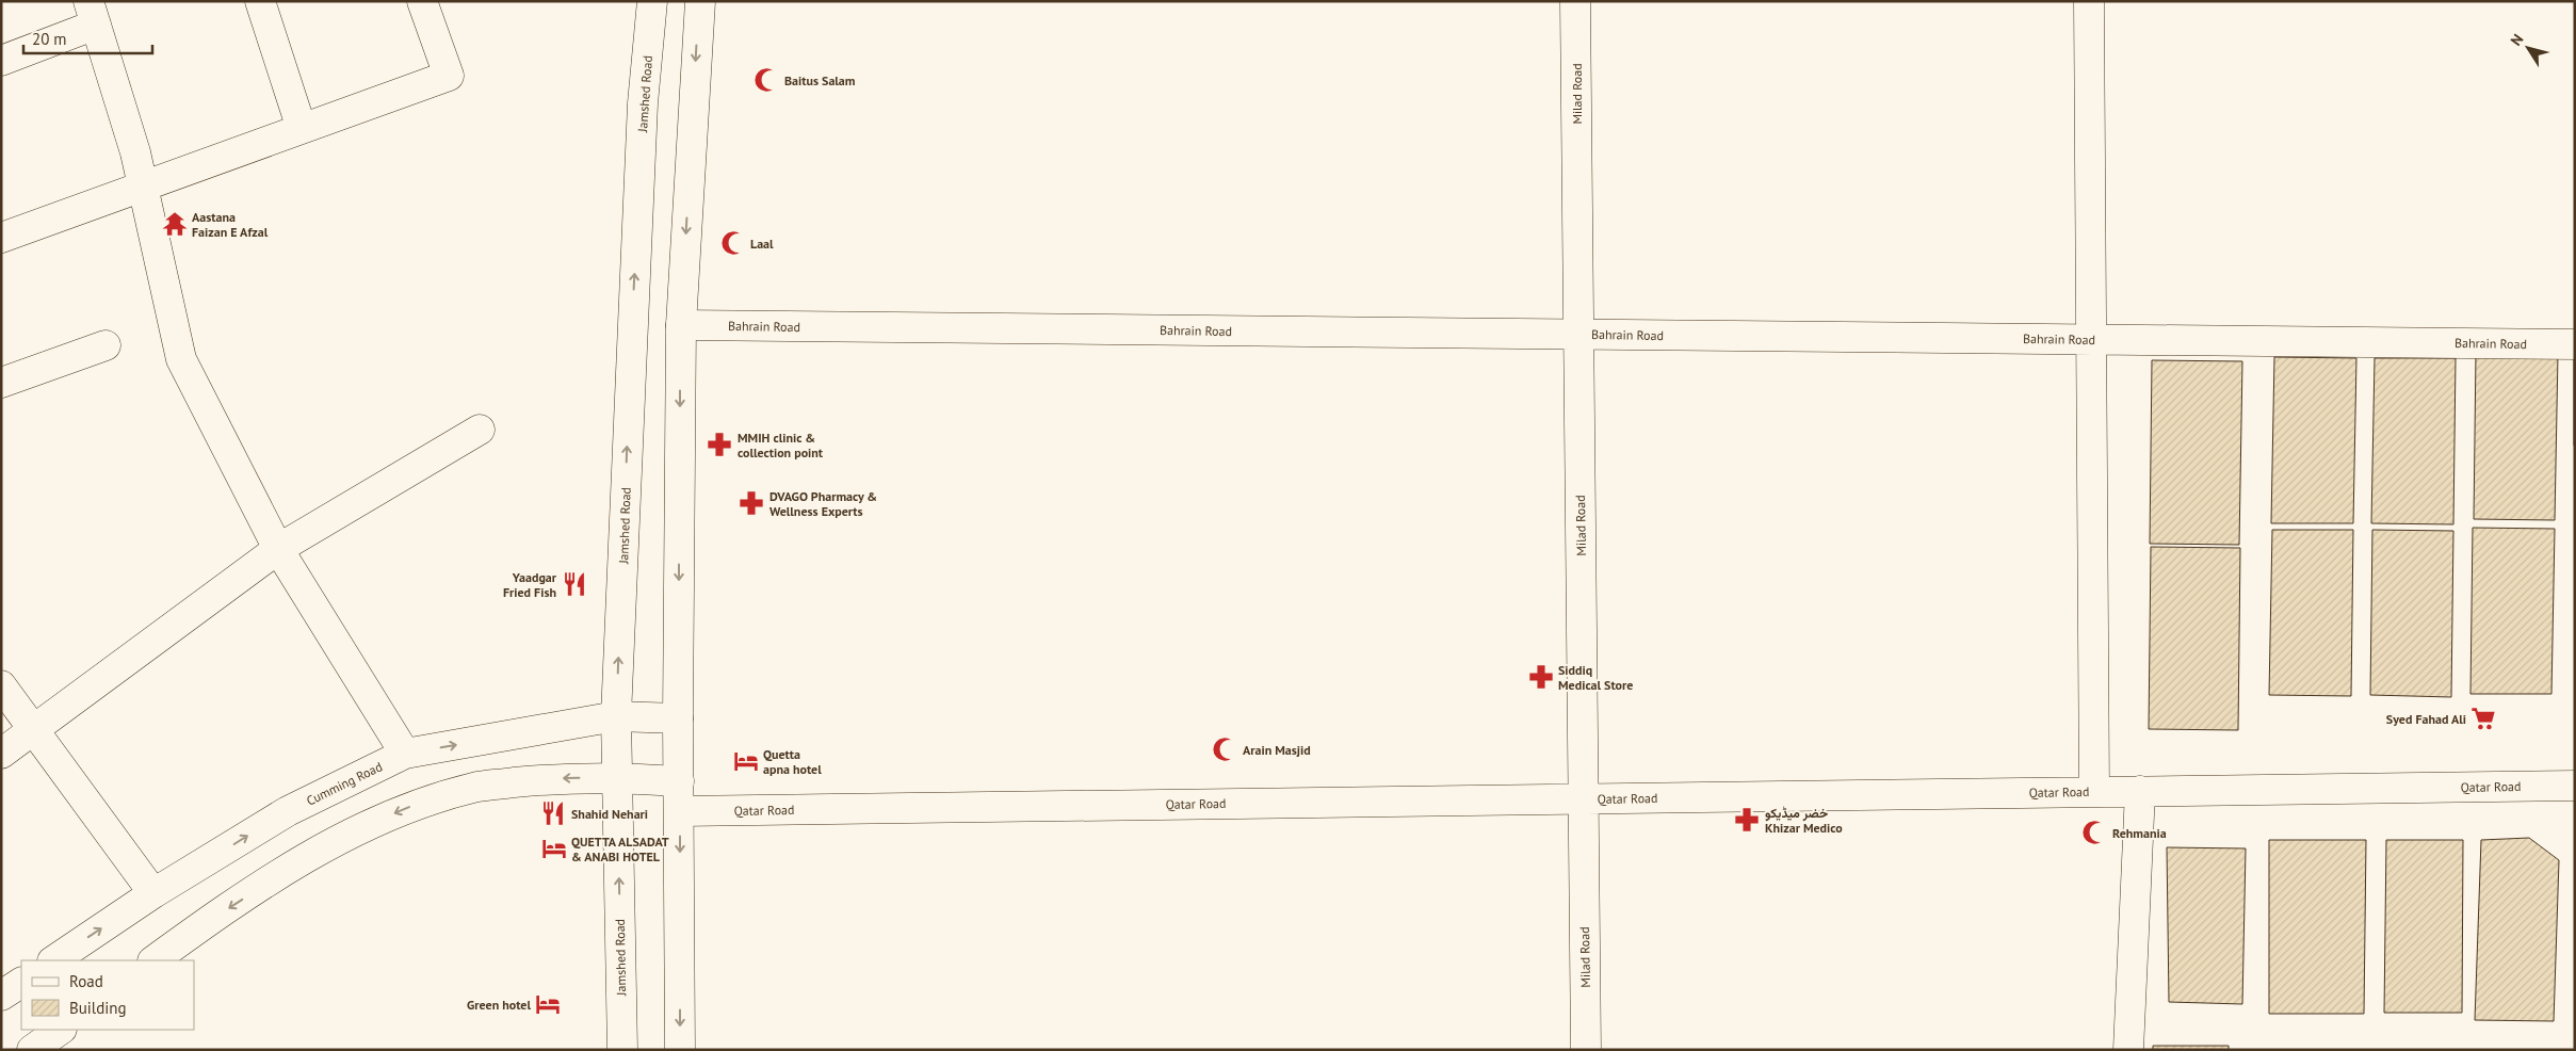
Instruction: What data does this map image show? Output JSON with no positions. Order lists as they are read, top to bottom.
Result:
{
  "streets": {
    "street": [
      "Jamshed Road",
      "Milad Road",
      "Bahrain Road",
      "Cumming Road",
      "Qatar Road"
    ]
  },
  "crossings": [
    ["Jamshed Road", "Cumming Road"],
    ["Milad Road", "Bahrain Road"],
    ["Milad Road", "Qatar Road"]
  ],
  "places": {
    "mosque": [
      "Baitus Salam",
      "Laal",
      "Arain Masjid",
      "Rehmania"
    ],
    "temple": ["Aastana Faizan E Afzal"],
    "pharmacy": [
      "MMIH clinic & collection point",
      "DVAGO Pharmacy & Wellness Experts",
      "Siddiq Medical Store",
      "خضر میڈیکو Khizar Medico"
    ],
    "restaurant": ["Yaadgar Fried Fish", "Shahid Nehari"],
    "supermarket": ["Syed Fahad Ali"],
    "hotel": ["Quetta apna hotel", "QUETTA ALSADAT & ANABI HOTEL", "Green hotel"]
  },
  "legend": ["Road", "Building"],
  "scale_bar": "20 m",
  "north": "top left"
}
